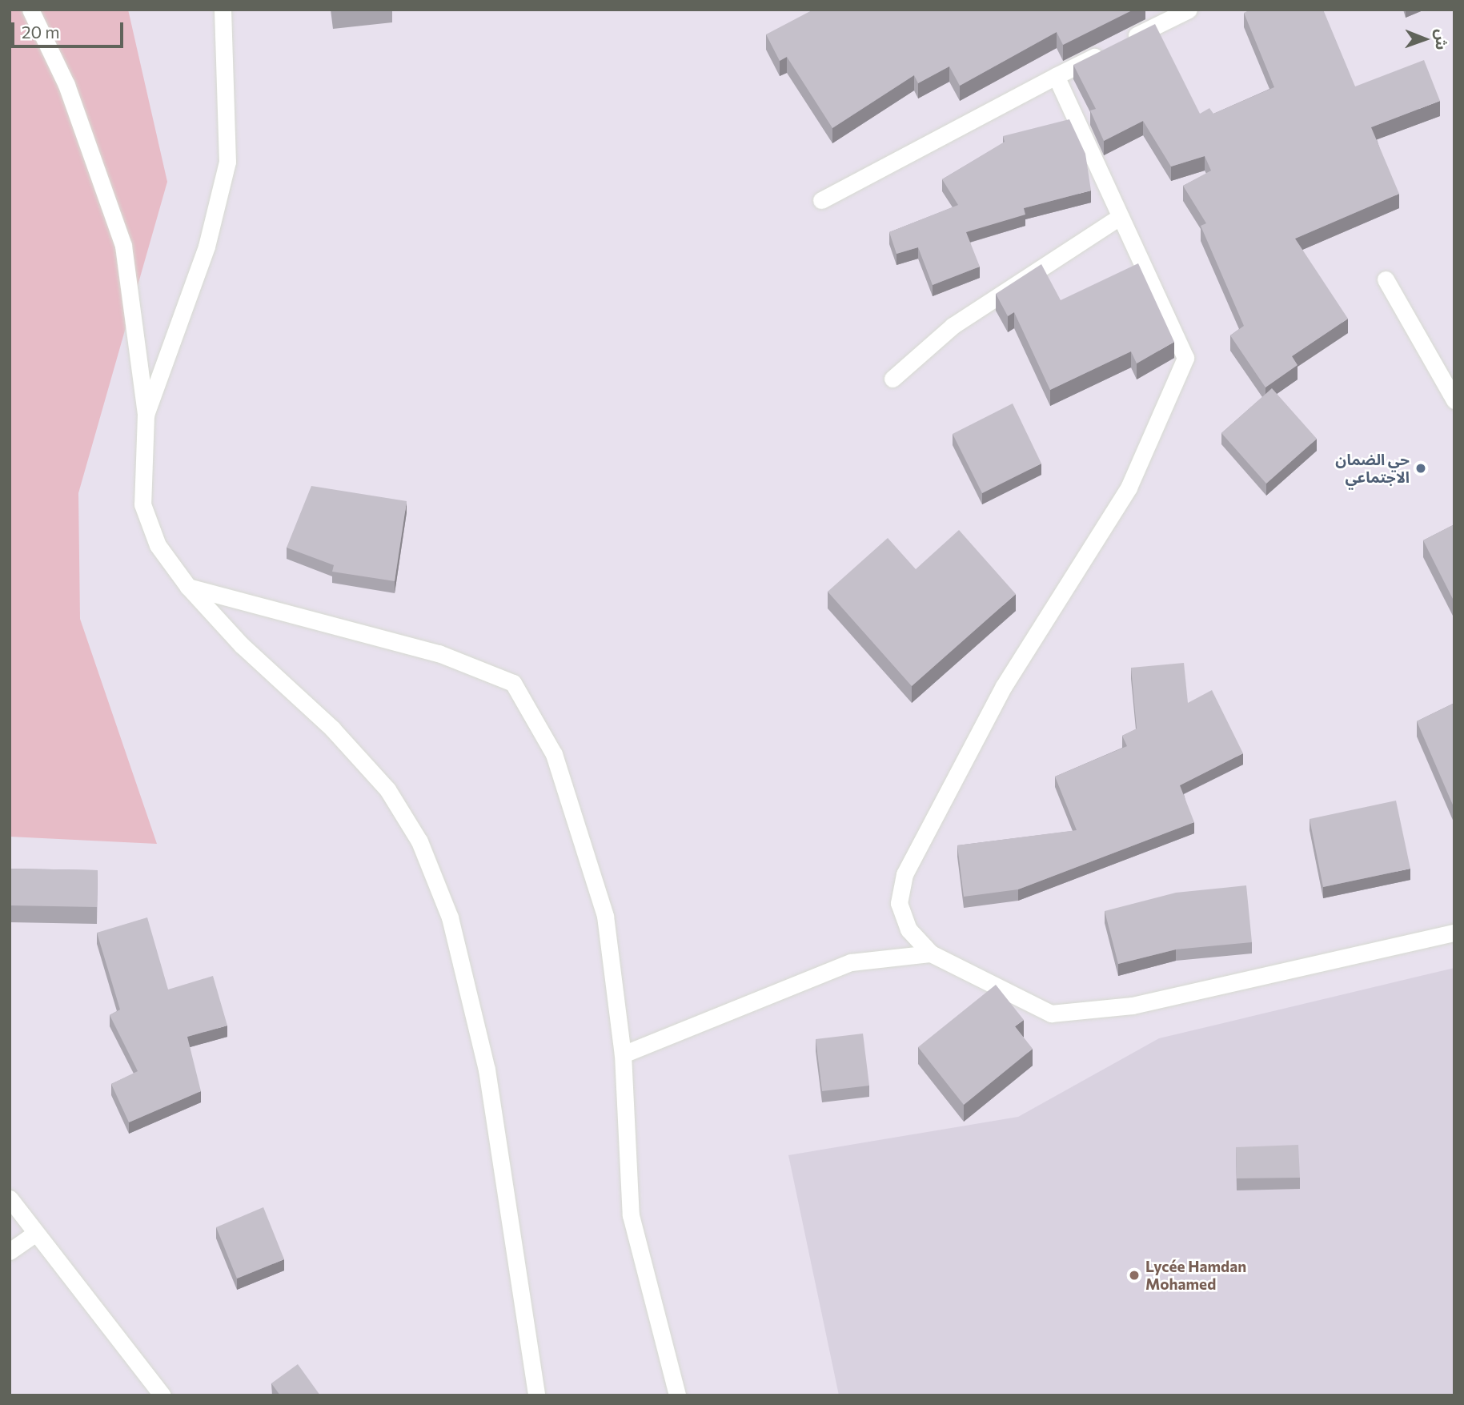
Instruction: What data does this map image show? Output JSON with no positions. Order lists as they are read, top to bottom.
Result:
{
  "places": ["حي الضمان الاجتماعي", "Lycée Hamdan Mohamed"],
  "scale_bar": "20 m",
  "north": "right"
}
